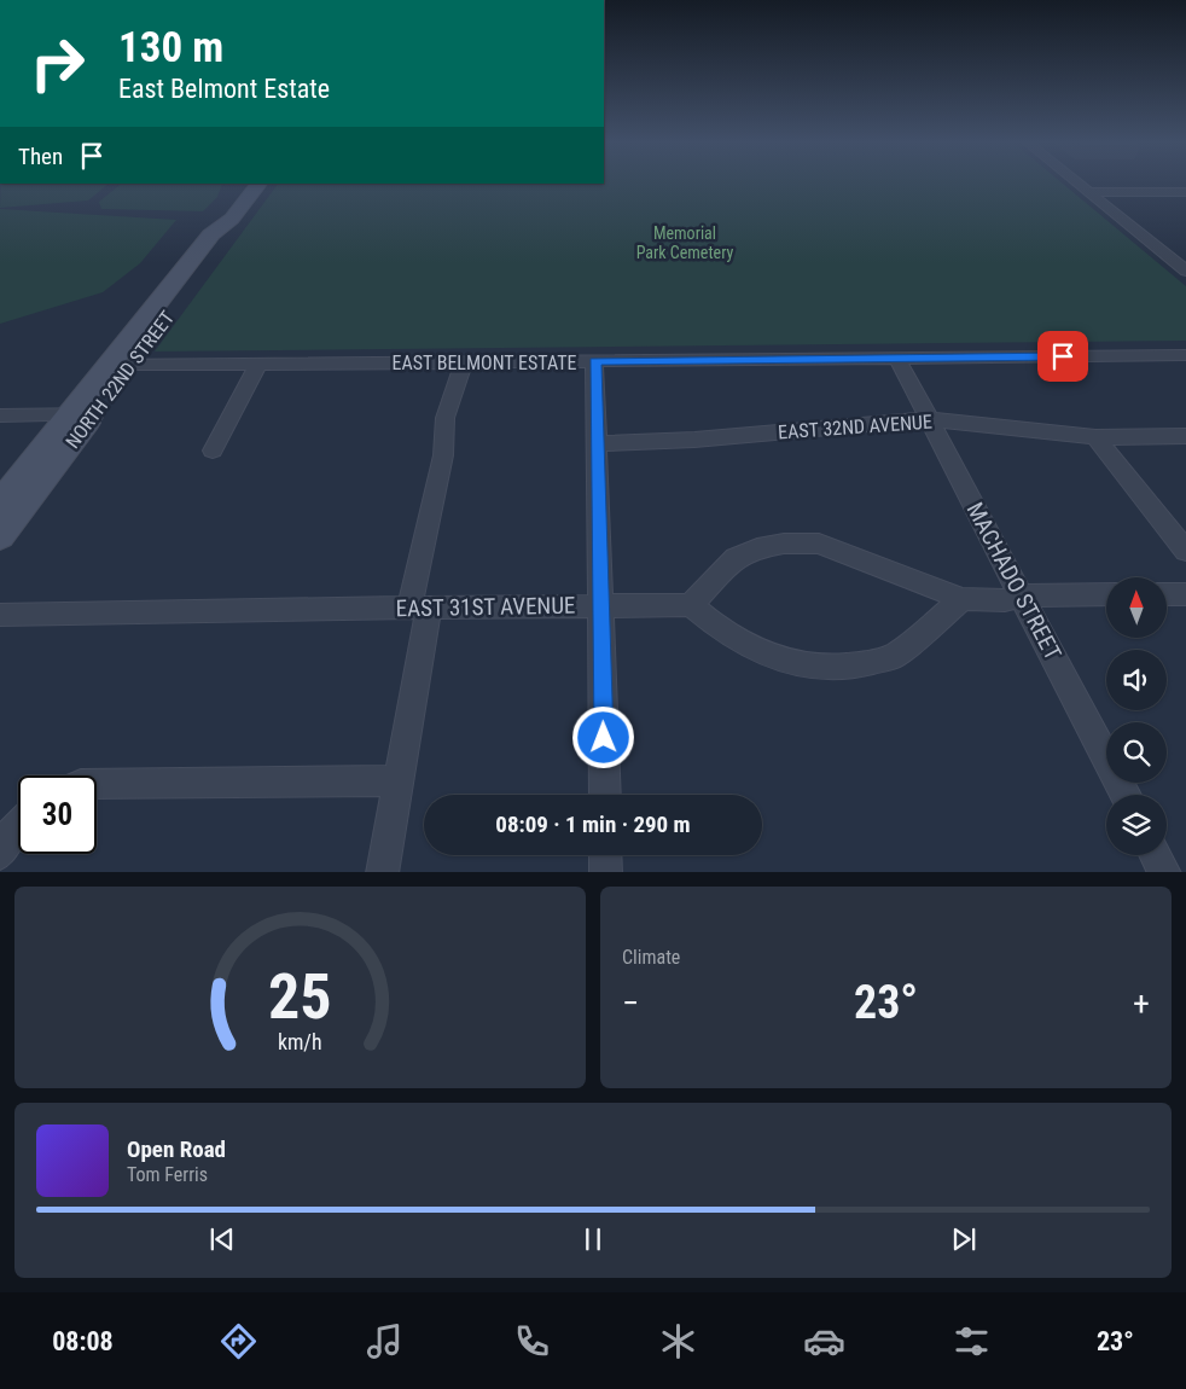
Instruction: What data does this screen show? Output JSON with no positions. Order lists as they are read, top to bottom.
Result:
{
  "streets": {
    "main road": ["NORTH 22ND STREET"],
    "street": [
      "EAST BELMONT ESTATE",
      "EAST 32ND AVENUE",
      "MACHADO STREET",
      "EAST 31ST AVENUE"
    ]
  },
  "crossings": [
    ["EAST BELMONT ESTATE", "NORTH 22ND STREET"],
    ["EAST BELMONT ESTATE", "MACHADO STREET"],
    ["EAST 32ND AVENUE", "MACHADO STREET"]
  ],
  "parks": ["Memorial Park Cemetery"],
  "north": "top",
  "page": {
    "turn": ["130 m", "East Belmont Estate"],
    "then": "Then",
    "limit": "30",
    "trip": "08:09 · 1 min · 290 m",
    "tile": "Climate",
    "heat": ["−", "23°", "+"],
    "song": ["Open Road", "Tom Ferris"],
    "tabs": ["08:08", "23°"],
    "gauge": ["25", "km/h"]
  }
}
